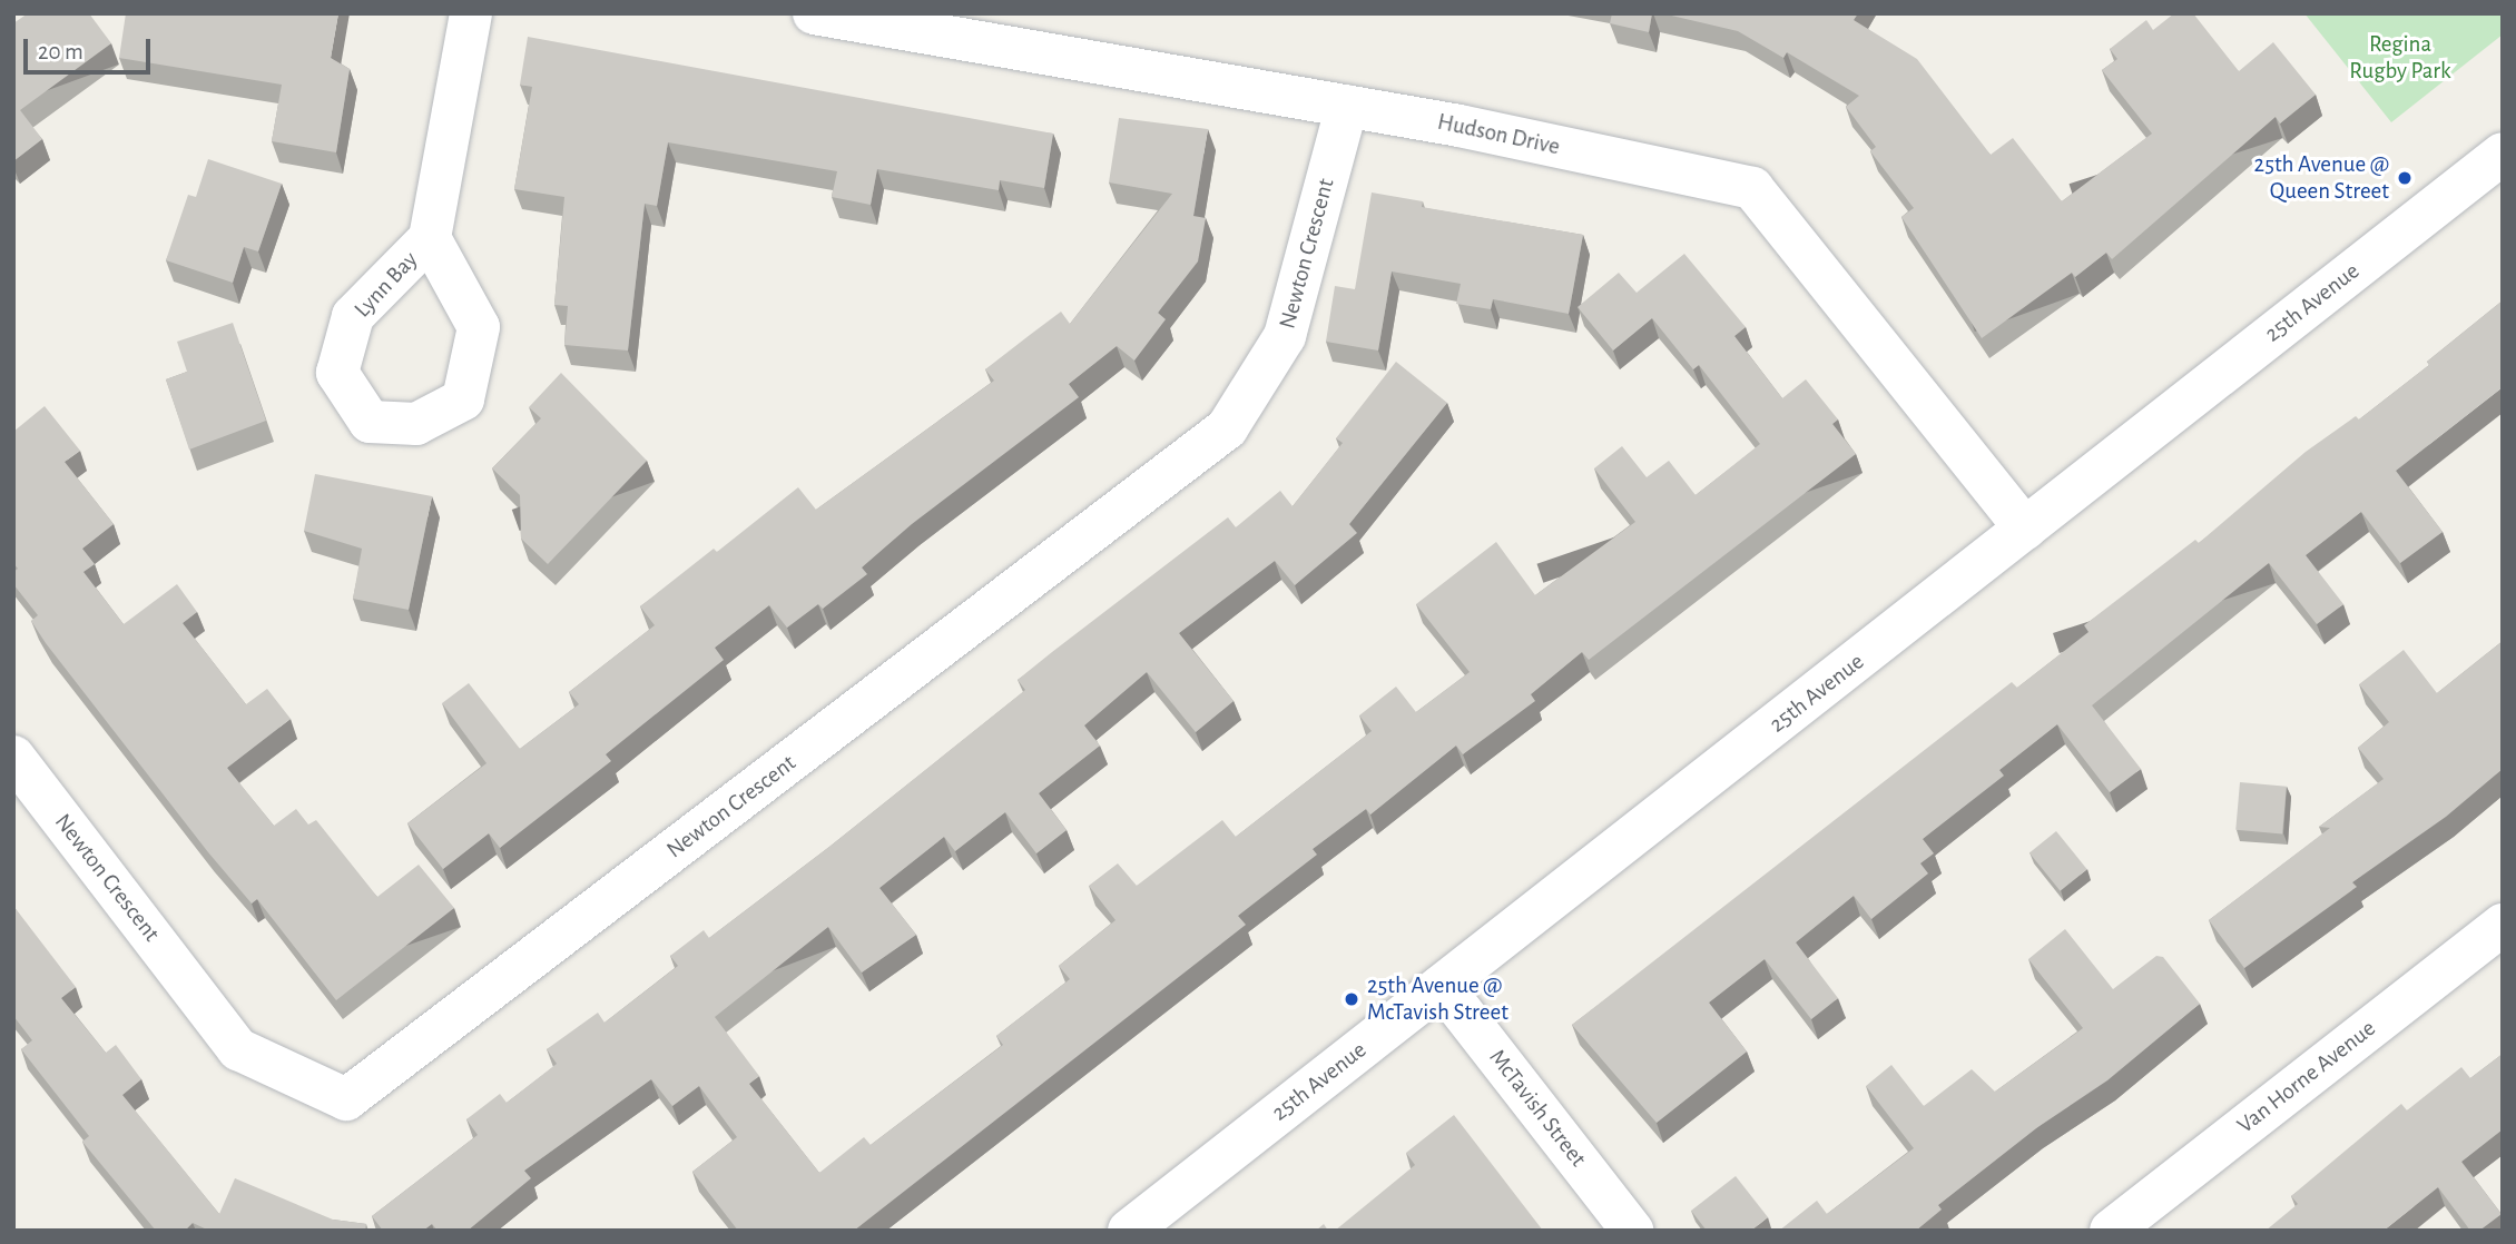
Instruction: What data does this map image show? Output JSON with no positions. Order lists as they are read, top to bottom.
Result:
{
  "streets": {
    "street": [
      "Hudson Drive",
      "Newton Crescent",
      "Lynn Bay",
      "25th Avenue",
      "Van Horne Avenue",
      "McTavish Street"
    ]
  },
  "crossings": [
    ["Hudson Drive", "Newton Crescent"],
    ["Hudson Drive", "25th Avenue"],
    ["25th Avenue", "McTavish Street"]
  ],
  "parks": ["Regina Rugby Park"],
  "places": ["25th Avenue @ Queen Street", "25th Avenue @ McTavish Street"],
  "scale_bar": "20 m"
}
